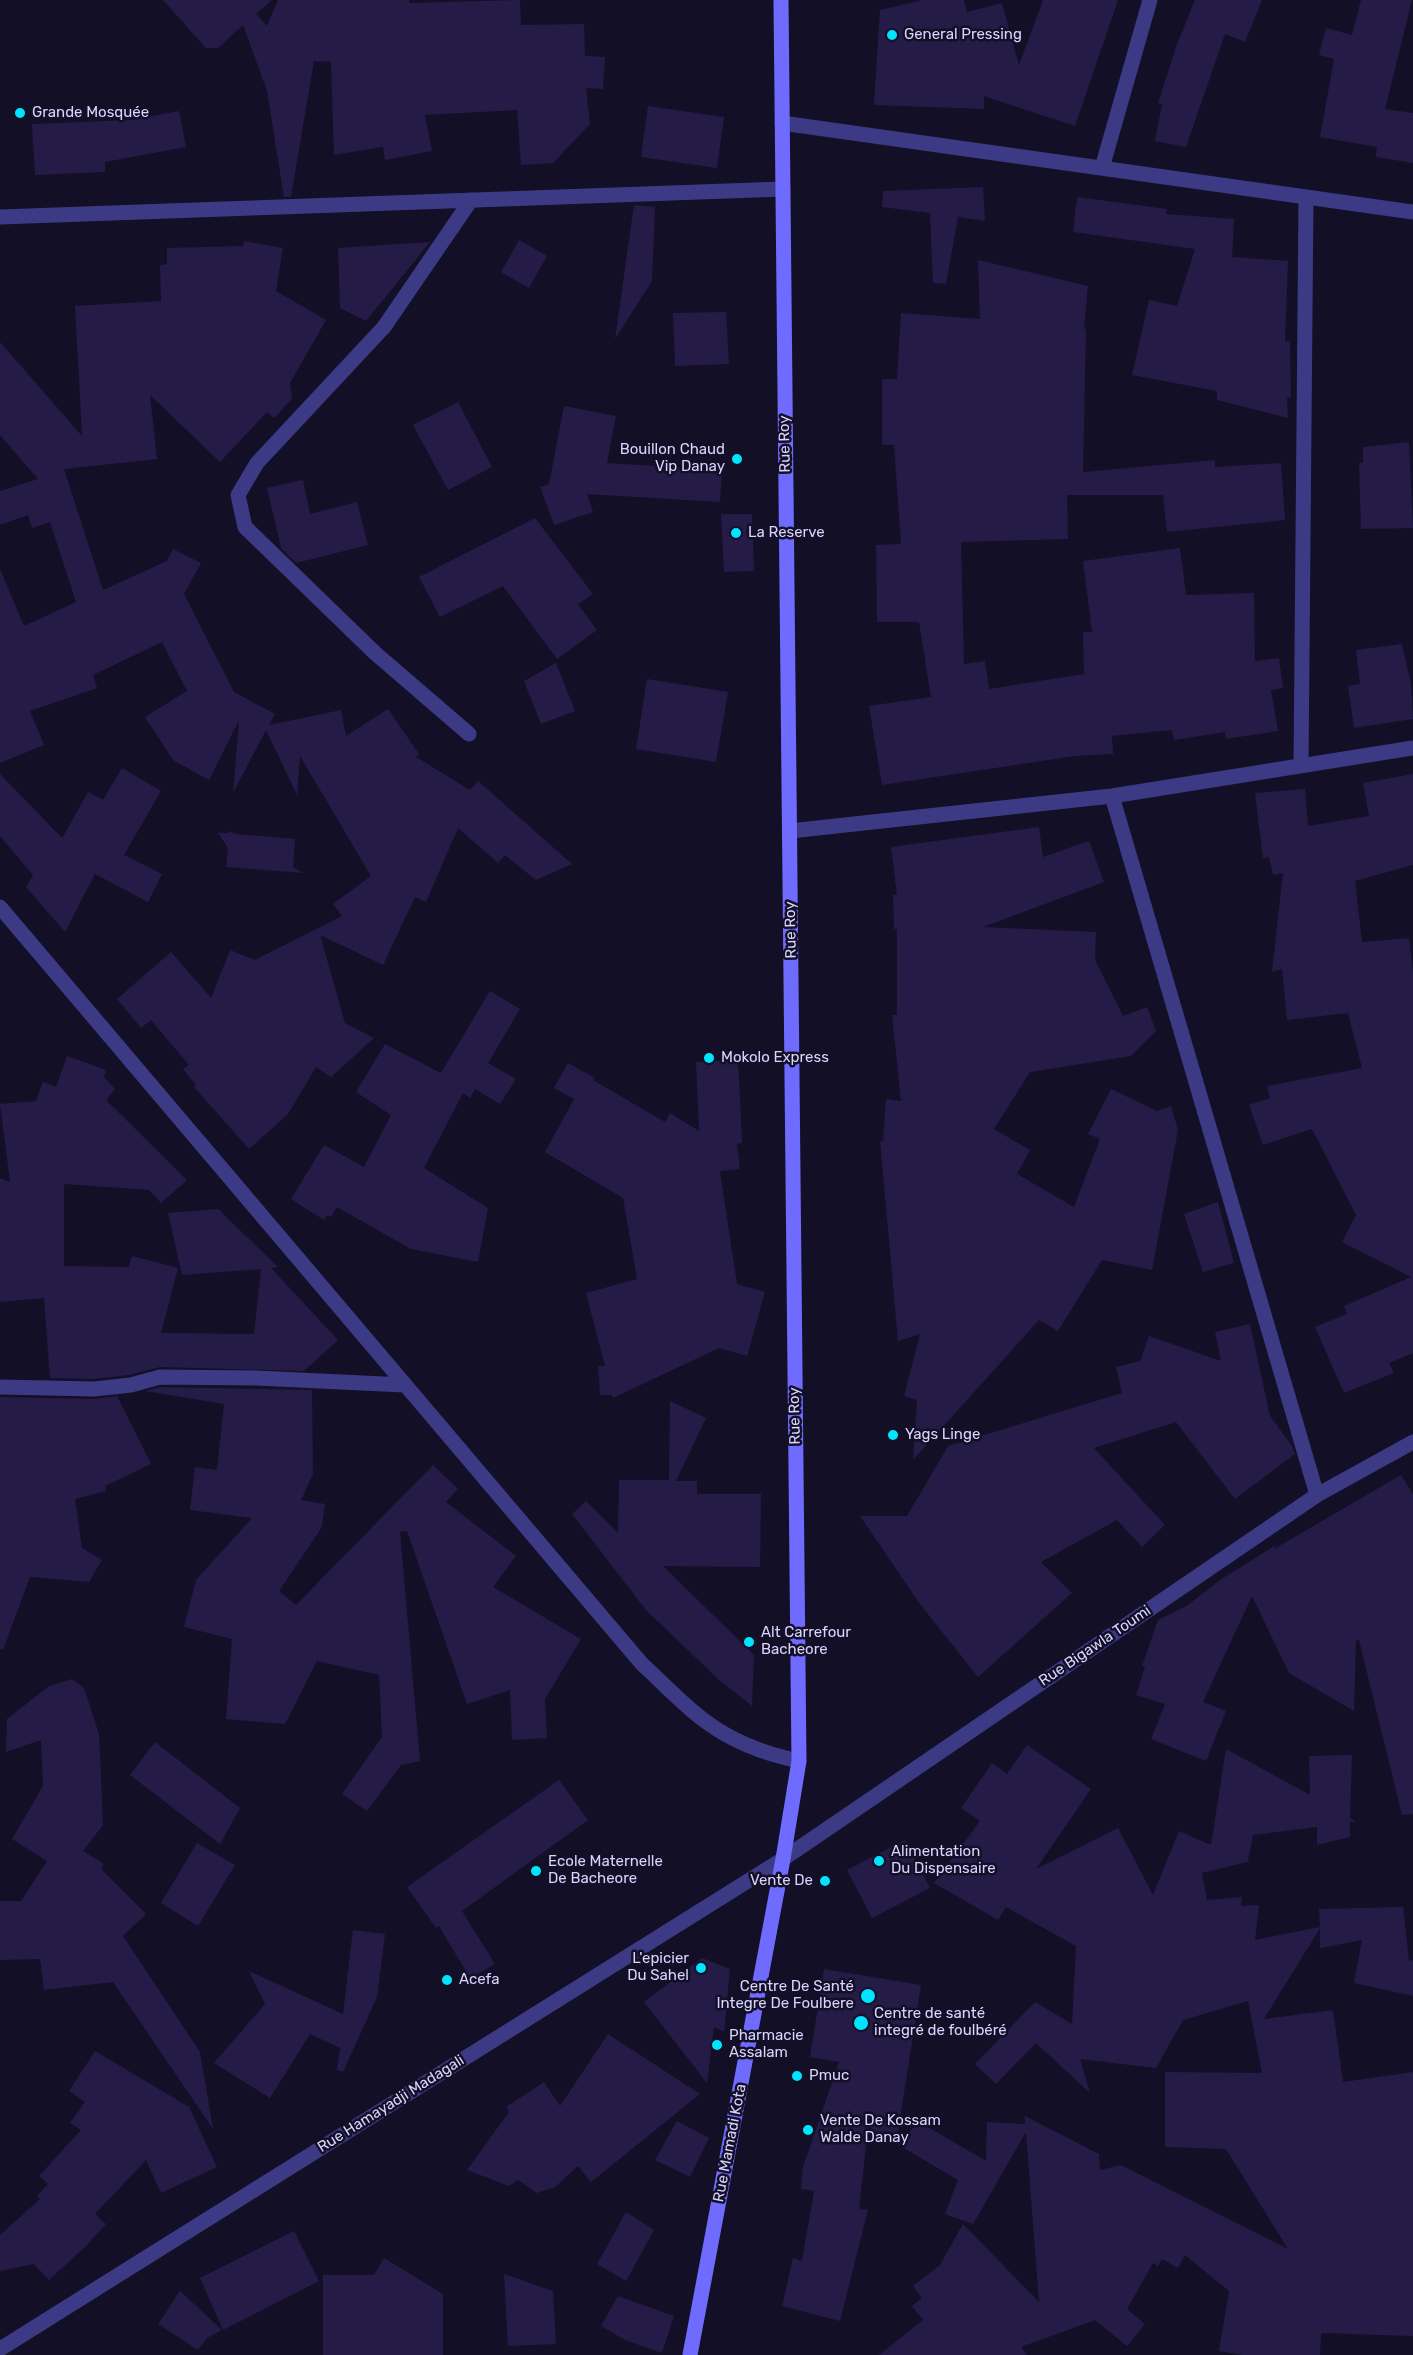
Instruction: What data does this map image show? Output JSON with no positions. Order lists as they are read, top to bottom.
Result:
{
  "streets": {
    "main road": ["Rue Roy", "Rue Mamadi Kota"],
    "street": ["Rue Bigawla Toumi", "Rue Hamayadji Madagali"]
  },
  "crossings": [
    ["Rue Roy", "Rue Bigawla Toumi"],
    ["Rue Roy", "Rue Hamayadji Madagali"],
    ["Rue Roy", "Rue Mamadi Kota"],
    ["Rue Bigawla Toumi", "Rue Hamayadji Madagali"],
    ["Rue Bigawla Toumi", "Rue Mamadi Kota"],
    ["Rue Hamayadji Madagali", "Rue Mamadi Kota"]
  ],
  "places": [
    "General Pressing",
    "Grande Mosquée",
    "Bouillon Chaud Vip Danay",
    "La Reserve",
    "Mokolo Express",
    "Yags Linge",
    "Alt Carrefour Bacheore",
    "Alimentation Du Dispensaire",
    "Ecole Maternelle De Bacheore",
    "Vente De",
    "L'epicier Du Sahel",
    "Acefa",
    "Centre De Santé Integre De Foulbere",
    "Centre de santé integré de foulbéré",
    "Pharmacie Assalam",
    "Pmuc",
    "Vente De Kossam Walde Danay"
  ]
}
